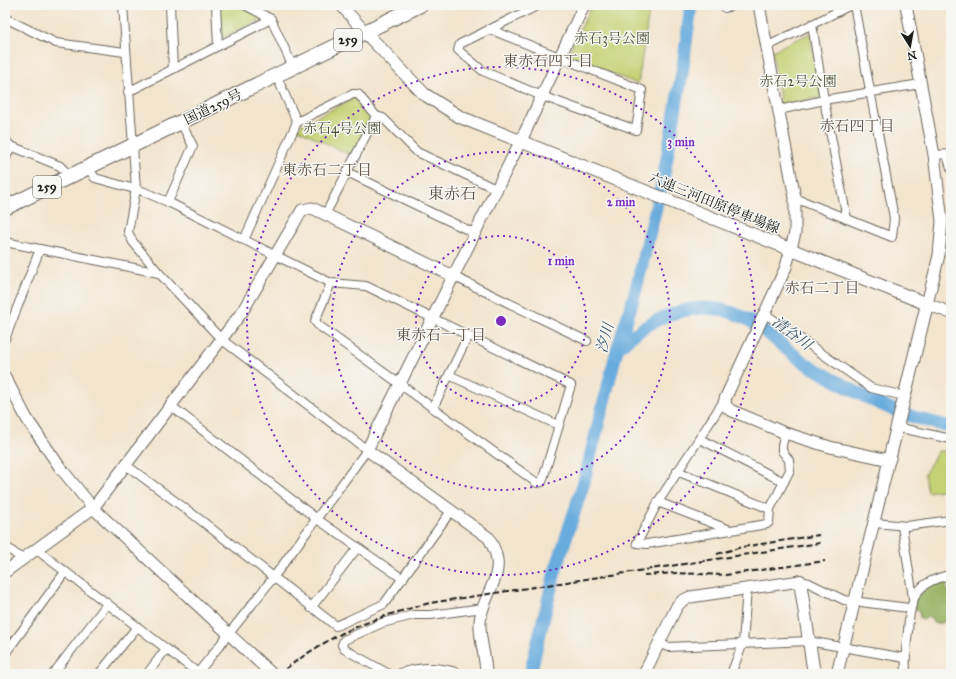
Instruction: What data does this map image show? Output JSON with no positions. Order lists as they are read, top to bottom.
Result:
{
  "streets": {
    "highway": ["259", "国道259号"],
    "main road": ["六連三河田原停車場線"]
  },
  "crossings": [
    ["国道259号", "六連三河田原停車場線"]
  ],
  "districts": [
    "東赤石四丁目",
    "赤石四丁目",
    "東赤石二丁目",
    "東赤石",
    "赤石二丁目",
    "東赤石一丁目"
  ],
  "water": ["清谷川", "汐川"],
  "parks": ["赤石3号公園", "赤石2号公園", "赤石4号公園"],
  "north": "bottom",
  "rings": ["3 min", "2 min", "1 min"]
}
